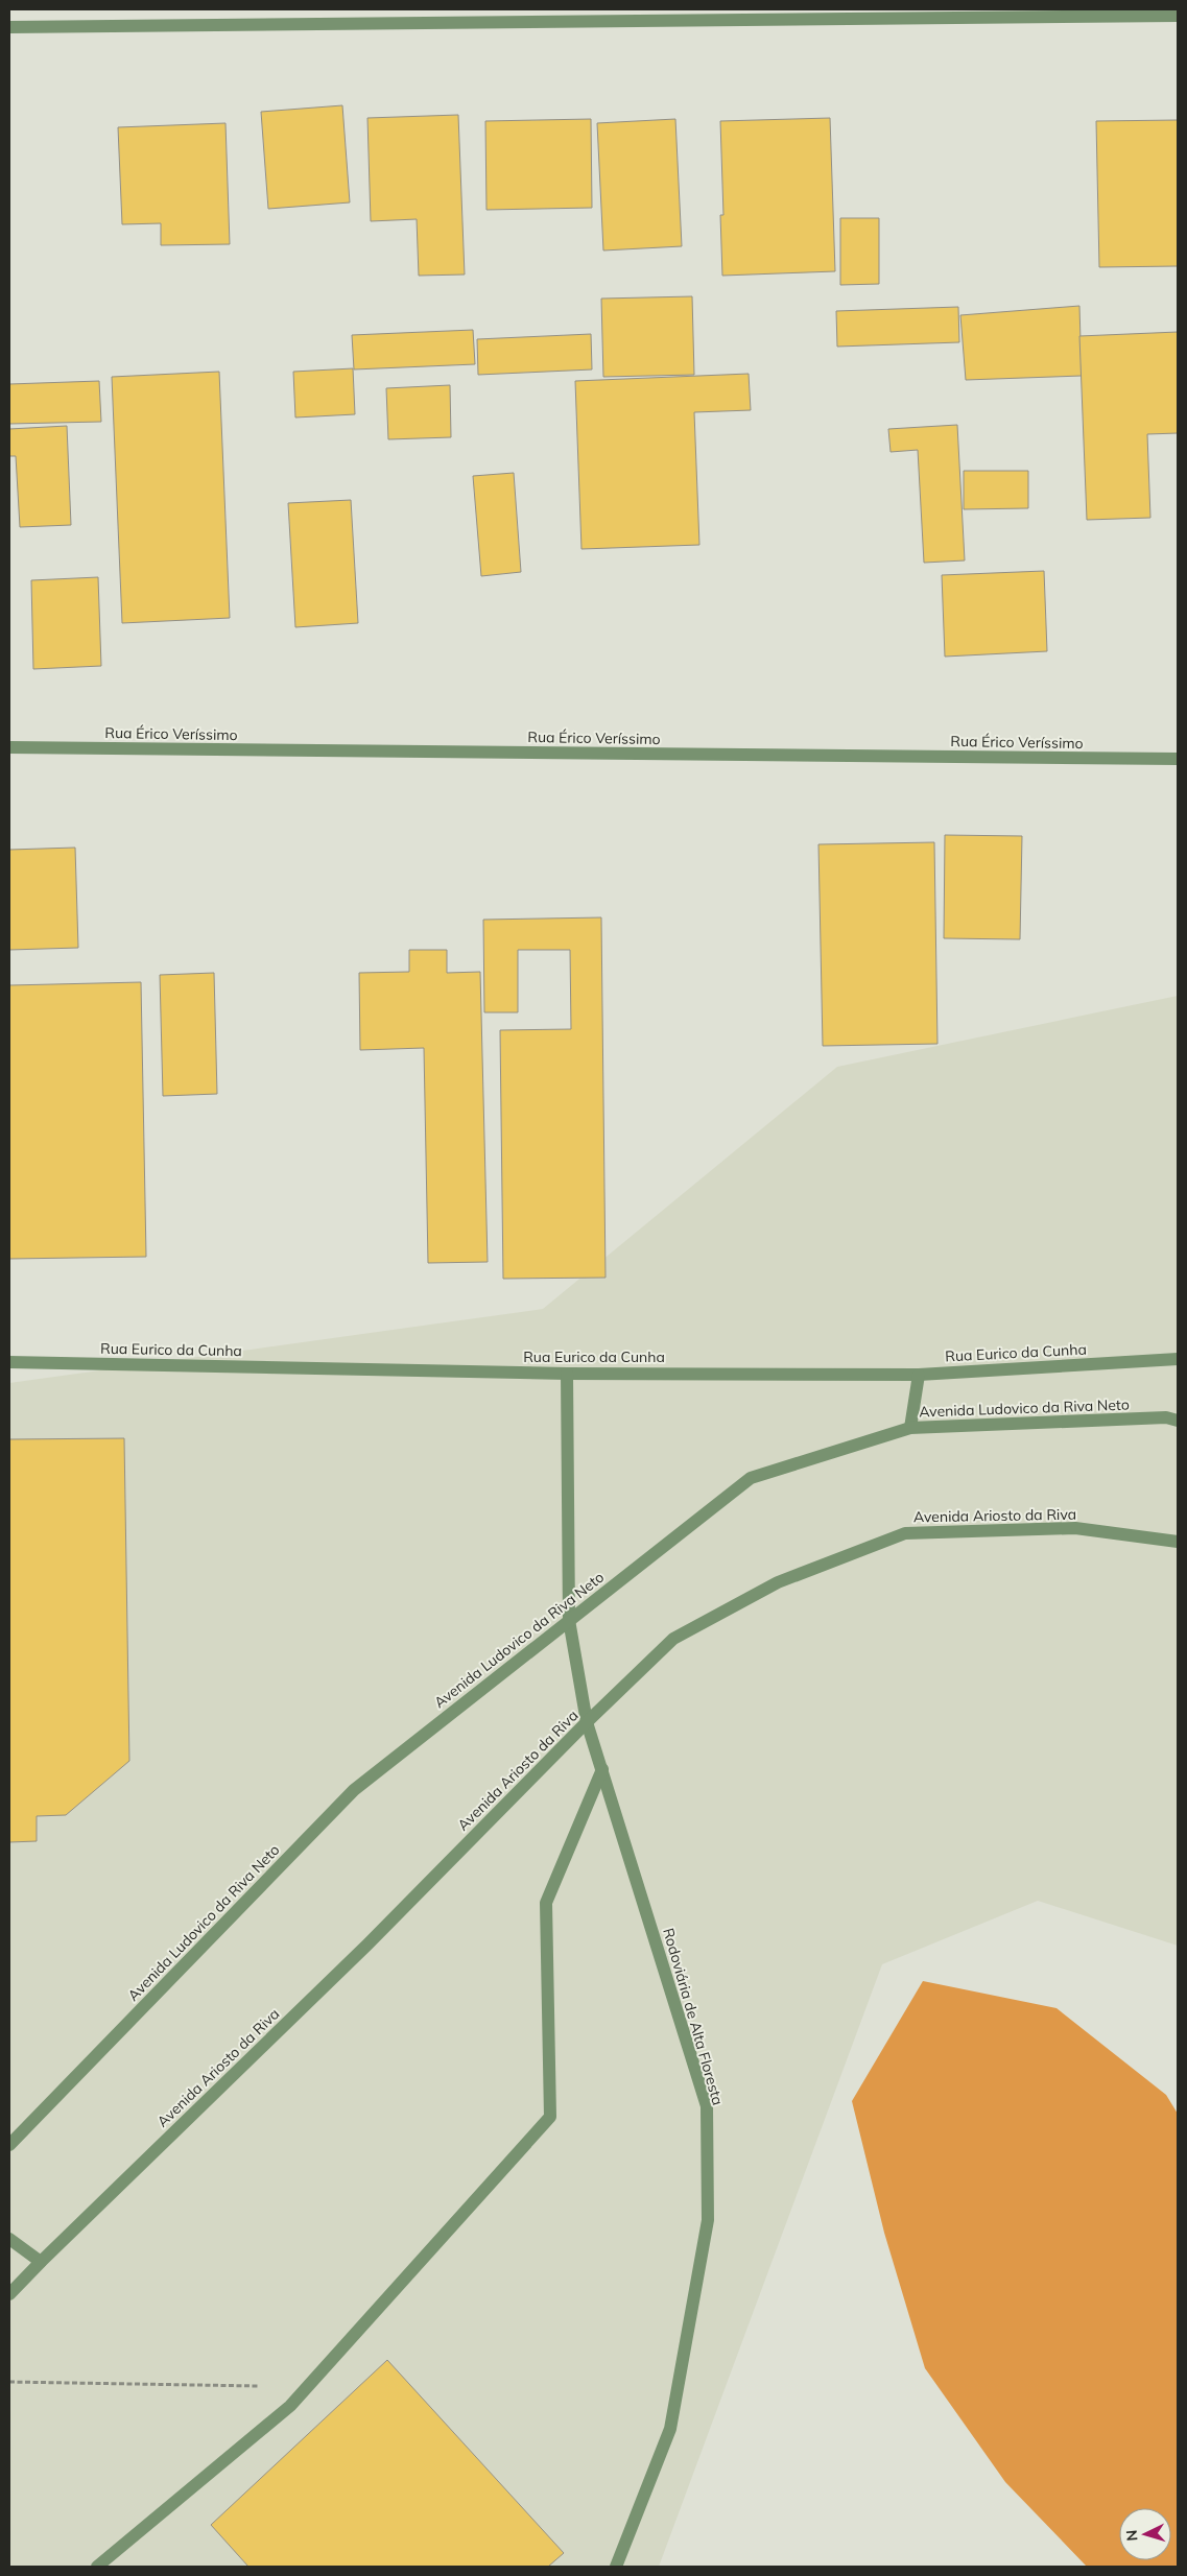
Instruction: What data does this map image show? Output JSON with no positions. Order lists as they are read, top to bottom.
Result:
{
  "streets": {
    "street": [
      "Rua Érico Veríssimo",
      "Rua Eurico da Cunha",
      "Avenida Ludovico da Riva Neto",
      "Avenida Ariosto da Riva",
      "Rodoviária de Alta Floresta"
    ]
  },
  "crossings": [
    ["Rua Eurico da Cunha", "Rodoviária de Alta Floresta"],
    ["Avenida Ludovico da Riva Neto", "Rodoviária de Alta Floresta"],
    ["Avenida Ariosto da Riva", "Rodoviária de Alta Floresta"]
  ],
  "north": "left"
}
